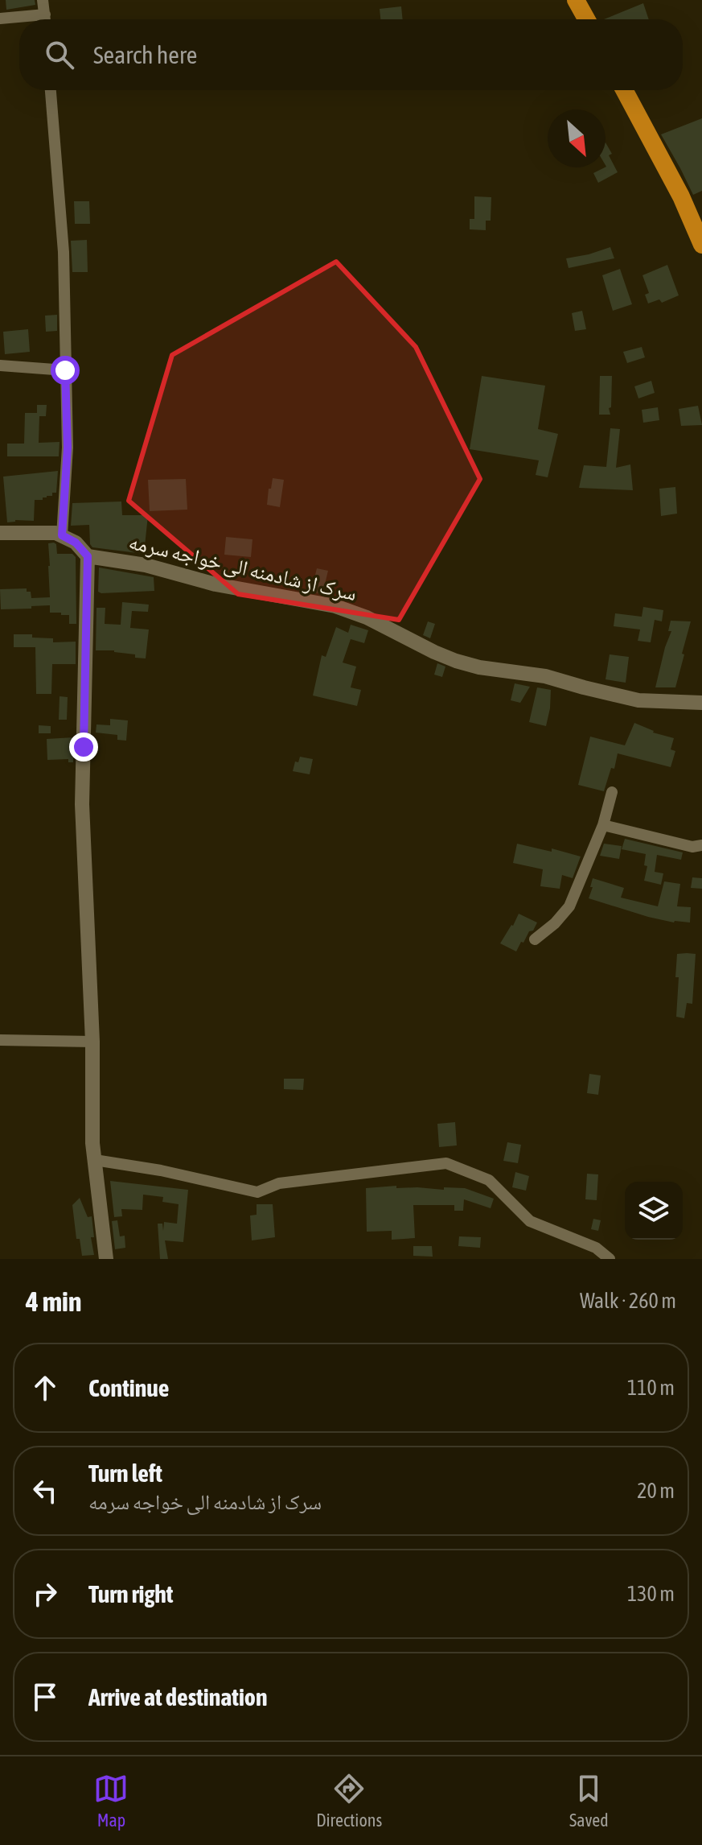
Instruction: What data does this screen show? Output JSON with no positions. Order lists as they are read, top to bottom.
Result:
{
  "streets": {
    "street": ["سرک از شادمنه الی خواجه سرمه"]
  },
  "north": "bottom right",
  "page": {
    "search": "Search here",
    "heading": ["4 min", "Walk · 260 m"],
    "list": [
      ["Continue", "110 m"],
      ["Turn left", "سرک از شادمنه الی خواجه سرمه", "20 m"],
      ["Turn right", "130 m"],
      "Arrive at destination"
    ],
    "nav": ["Map", "Directions", "Saved"]
  }
}
